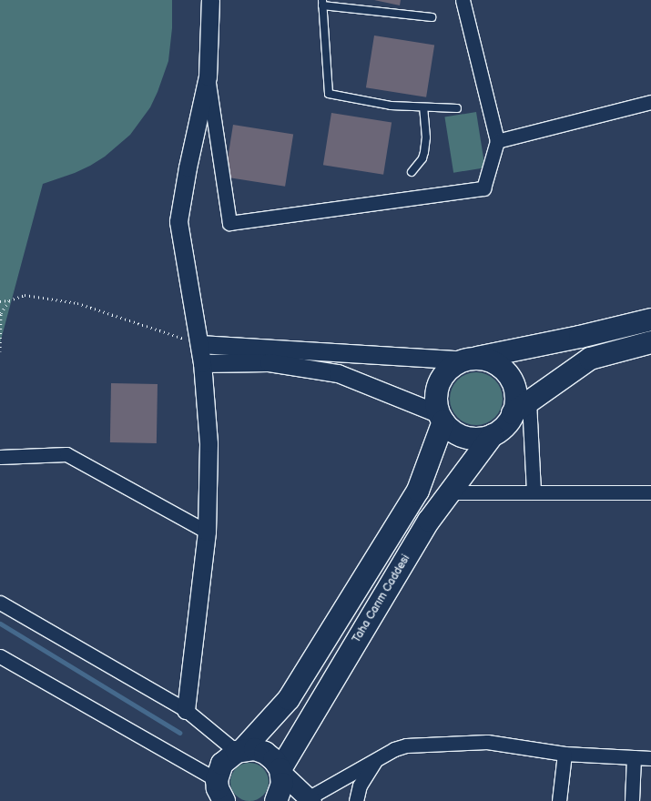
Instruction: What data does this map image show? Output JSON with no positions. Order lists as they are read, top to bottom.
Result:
{
  "streets": {
    "main road": ["Taha Carım Caddesi"]
  }
}
